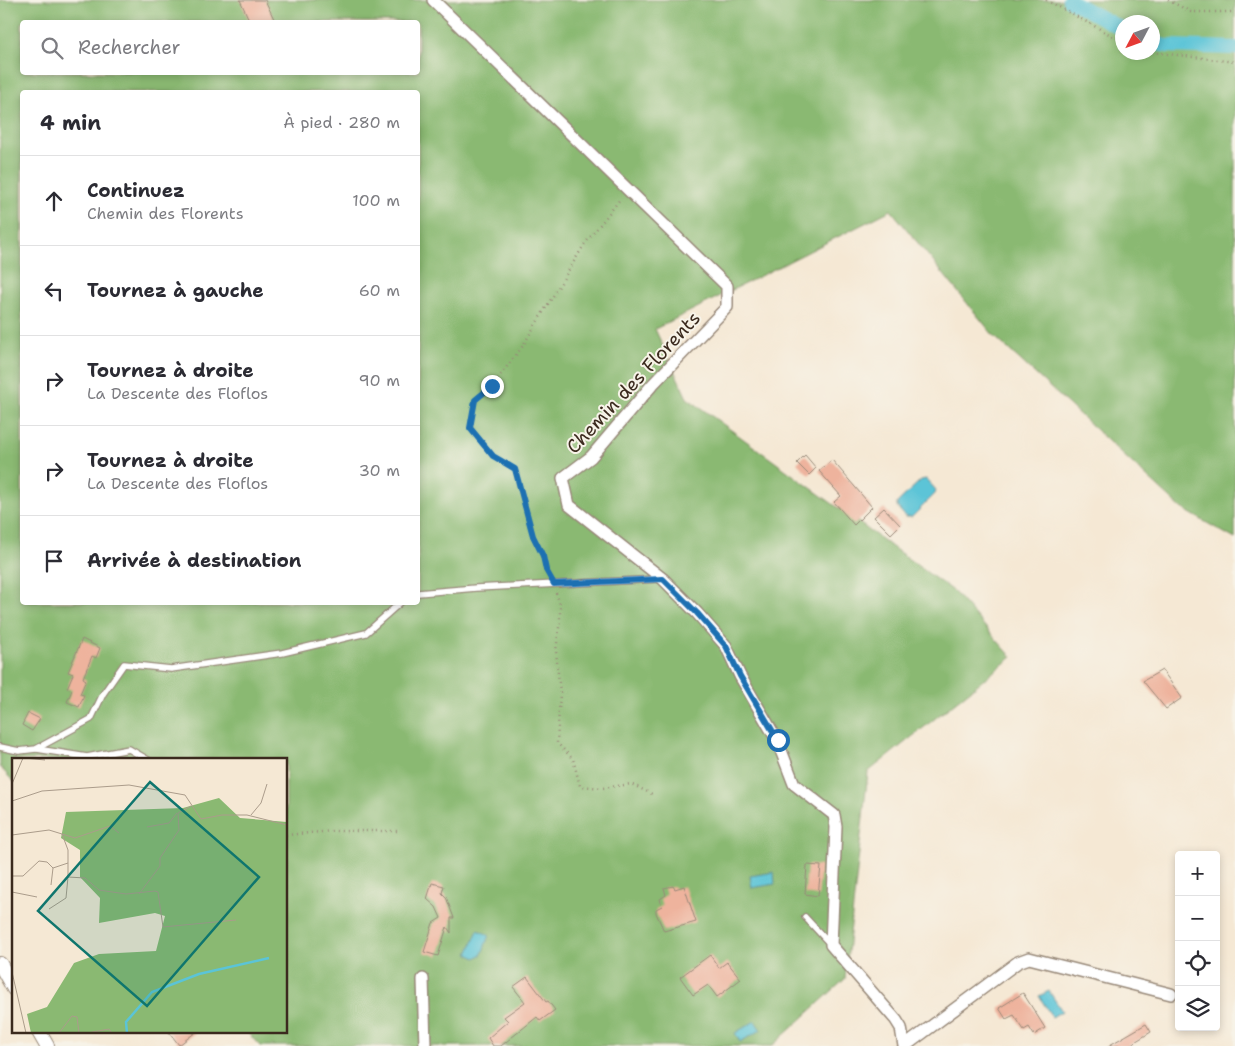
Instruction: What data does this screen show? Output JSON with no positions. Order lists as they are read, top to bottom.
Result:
{
  "streets": {
    "street": ["Chemin des Florents"]
  },
  "north": "bottom left",
  "page": {
    "search": "Rechercher",
    "heading": ["4 min", "À pied · 280 m"],
    "list": [
      ["Continuez", "Chemin des Florents", "100 m"],
      ["Tournez à gauche", "60 m"],
      ["Tournez à droite", "La Descente des Floflos", "90 m"],
      ["Tournez à droite", "La Descente des Floflos", "30 m"],
      "Arrivée à destination"
    ],
    "map_buttons": ["+", "−"]
  }
}
